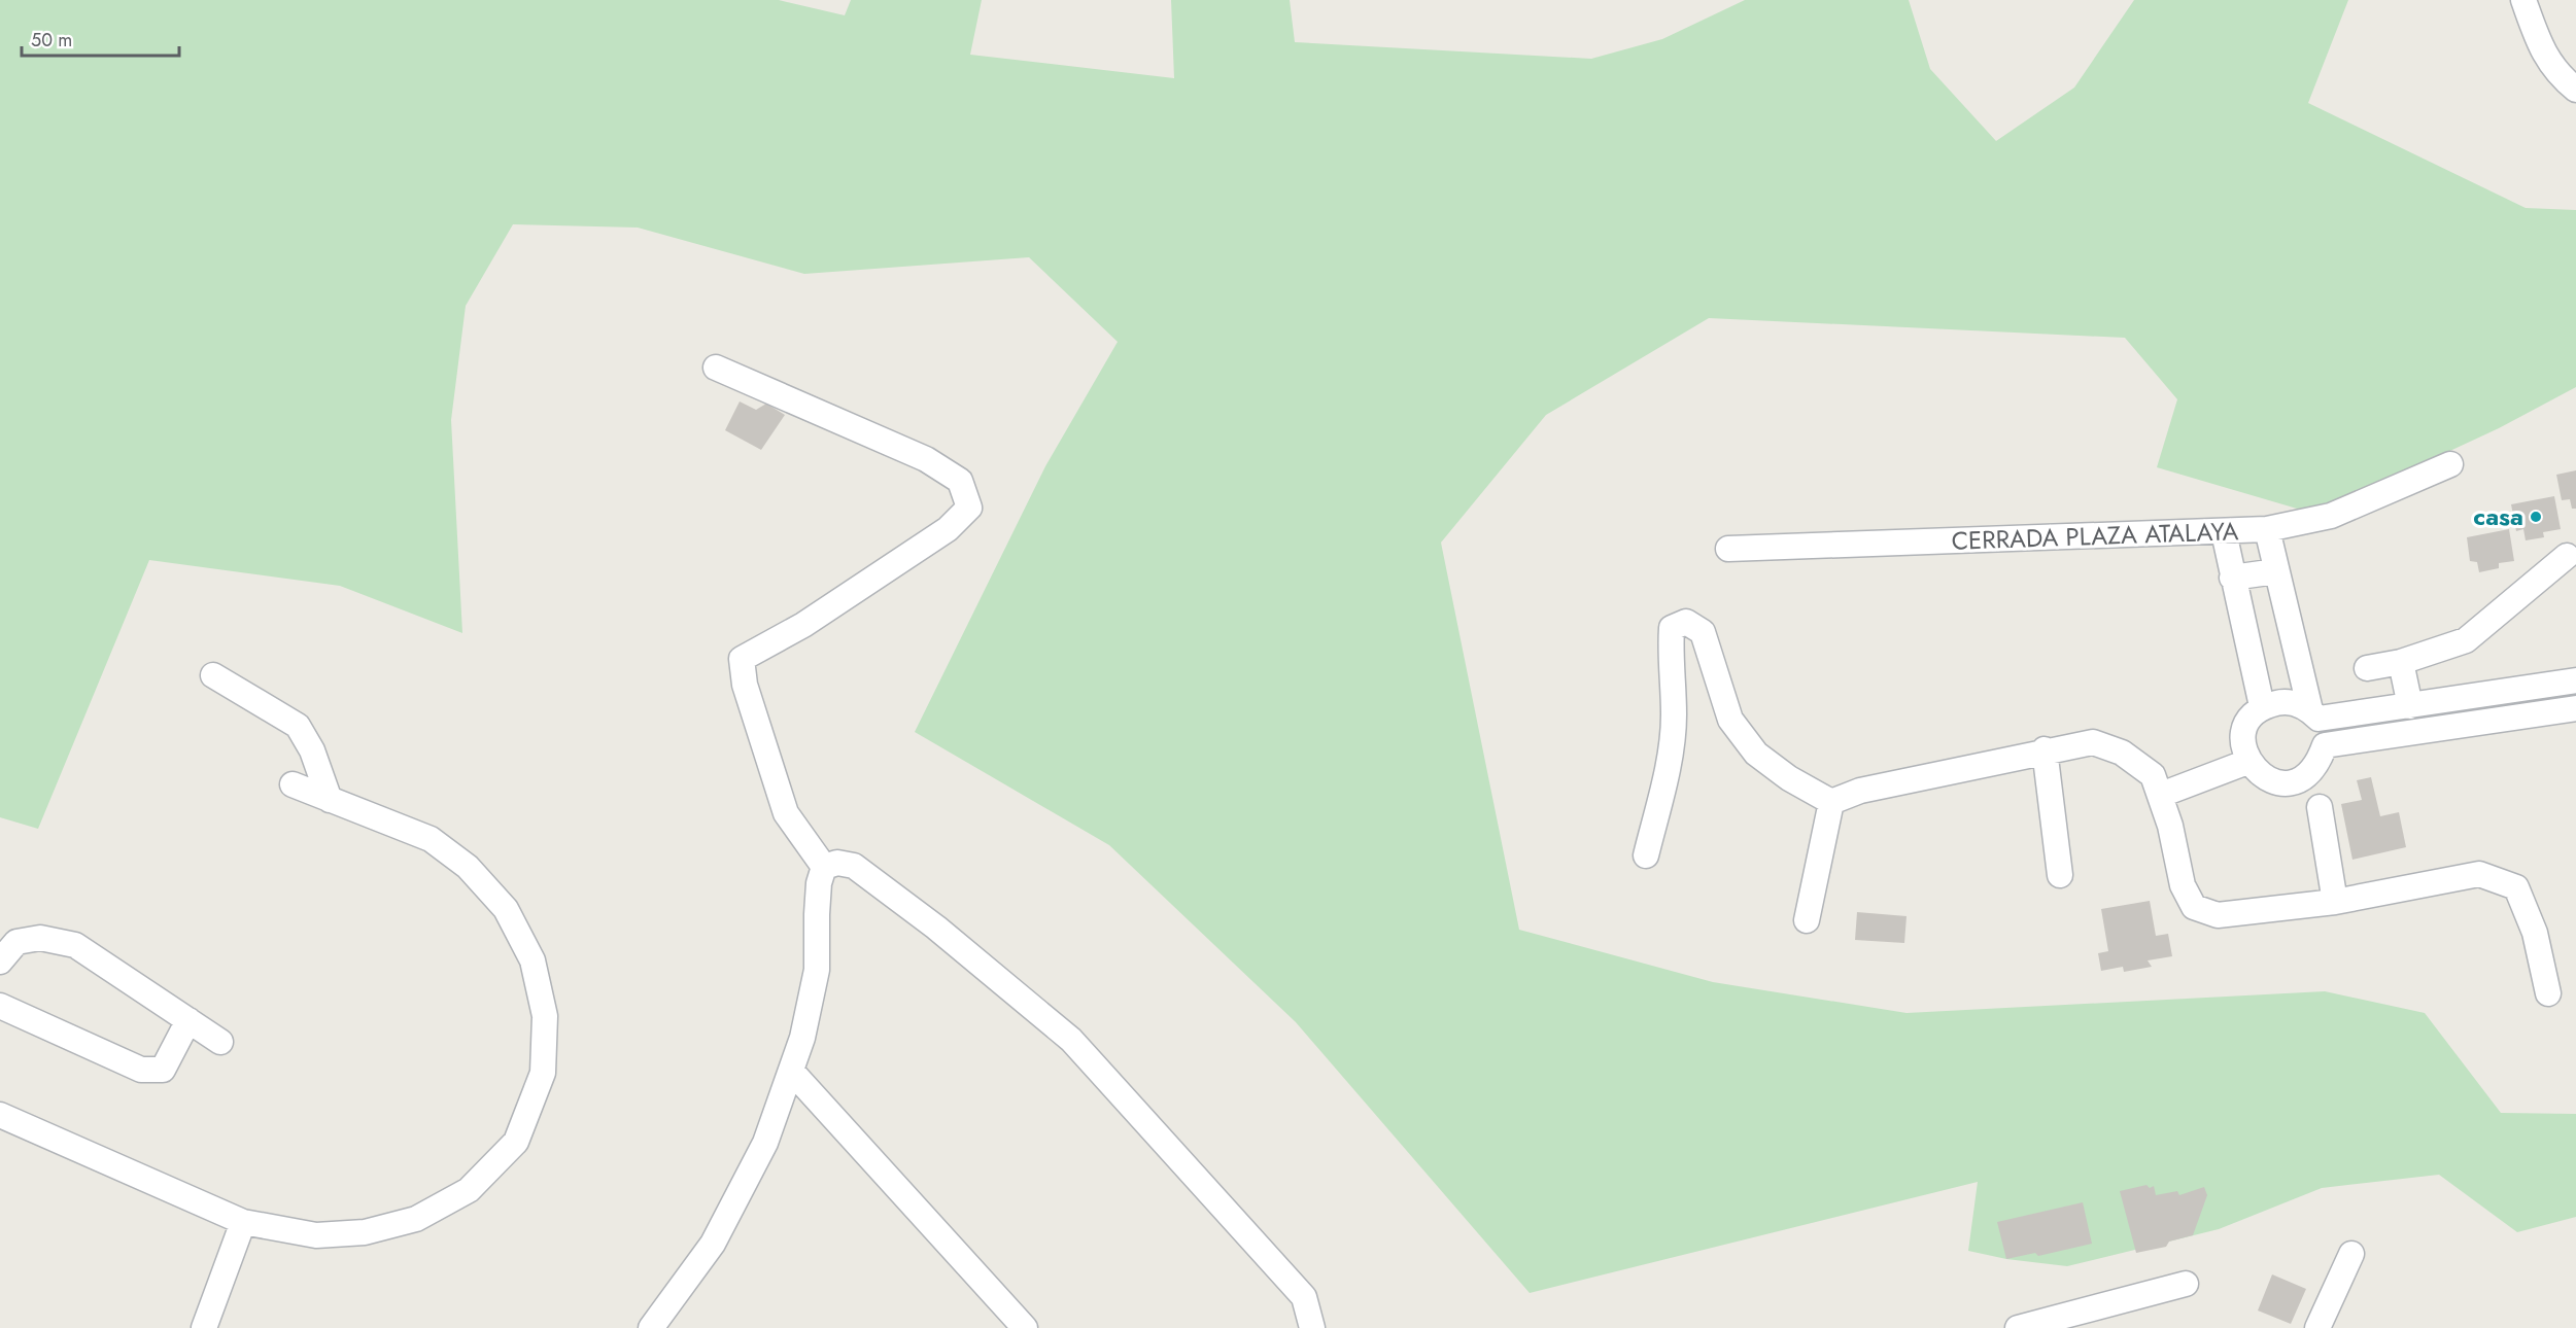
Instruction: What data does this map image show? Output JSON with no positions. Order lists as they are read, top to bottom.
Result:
{
  "streets": {
    "street": ["CERRADA PLAZA ATALAYA"]
  },
  "places": ["casa"],
  "scale_bar": "50 m"
}
